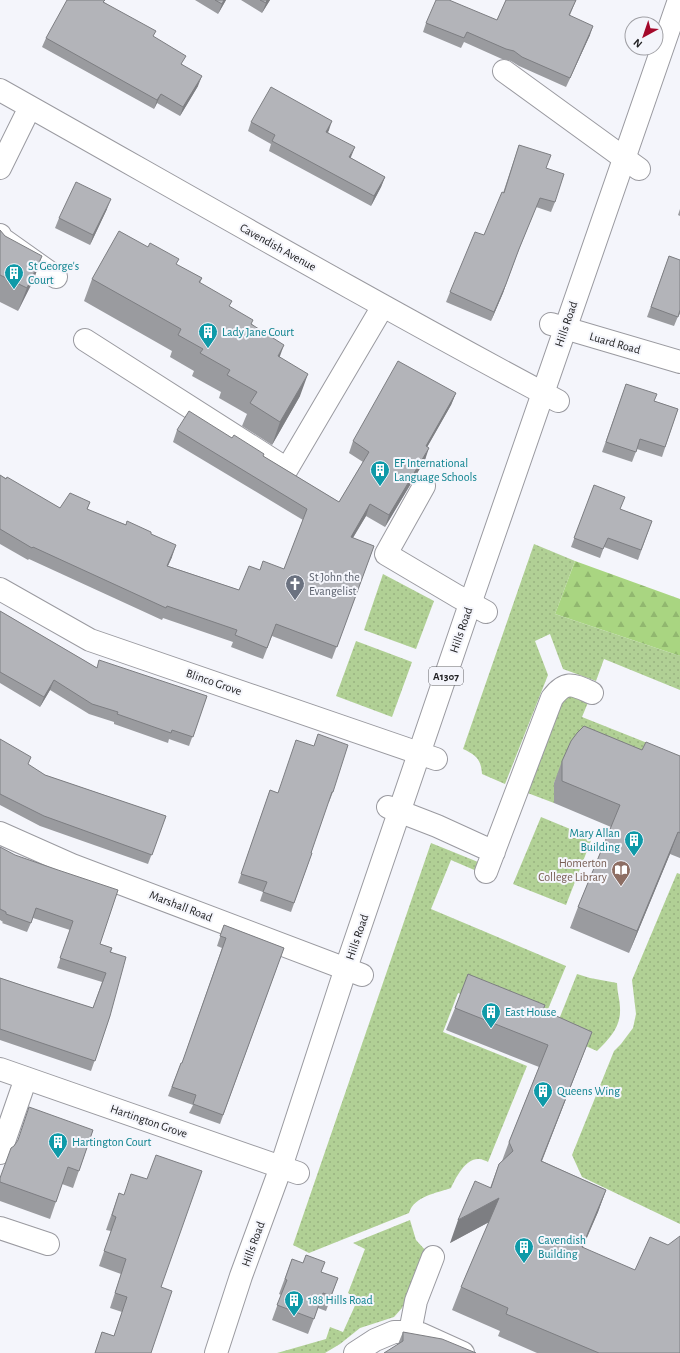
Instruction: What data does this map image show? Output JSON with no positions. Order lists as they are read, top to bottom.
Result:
{
  "streets": {
    "street": [
      "Cavendish Avenue",
      "Hills Road",
      "Luard Road",
      "A1307",
      "Blinco Grove",
      "Marshall Road",
      "Hartington Grove"
    ]
  },
  "crossings": [
    ["Cavendish Avenue", "Hills Road"],
    ["Hills Road", "Luard Road"],
    ["Hills Road", "Blinco Grove"],
    ["Hills Road", "Marshall Road"],
    ["Hills Road", "Hartington Grove"]
  ],
  "places": {
    "building": [
      "St George's Court",
      "Lady Jane Court",
      "EF International Language Schools",
      "Mary Allan Building",
      "East House",
      "Queens Wing",
      "Hartington Court",
      "Cavendish Building",
      "188 Hills Road"
    ],
    "church": ["St John the Evangelist"],
    "library": ["Homerton College Library"]
  },
  "north": "bottom left"
}
